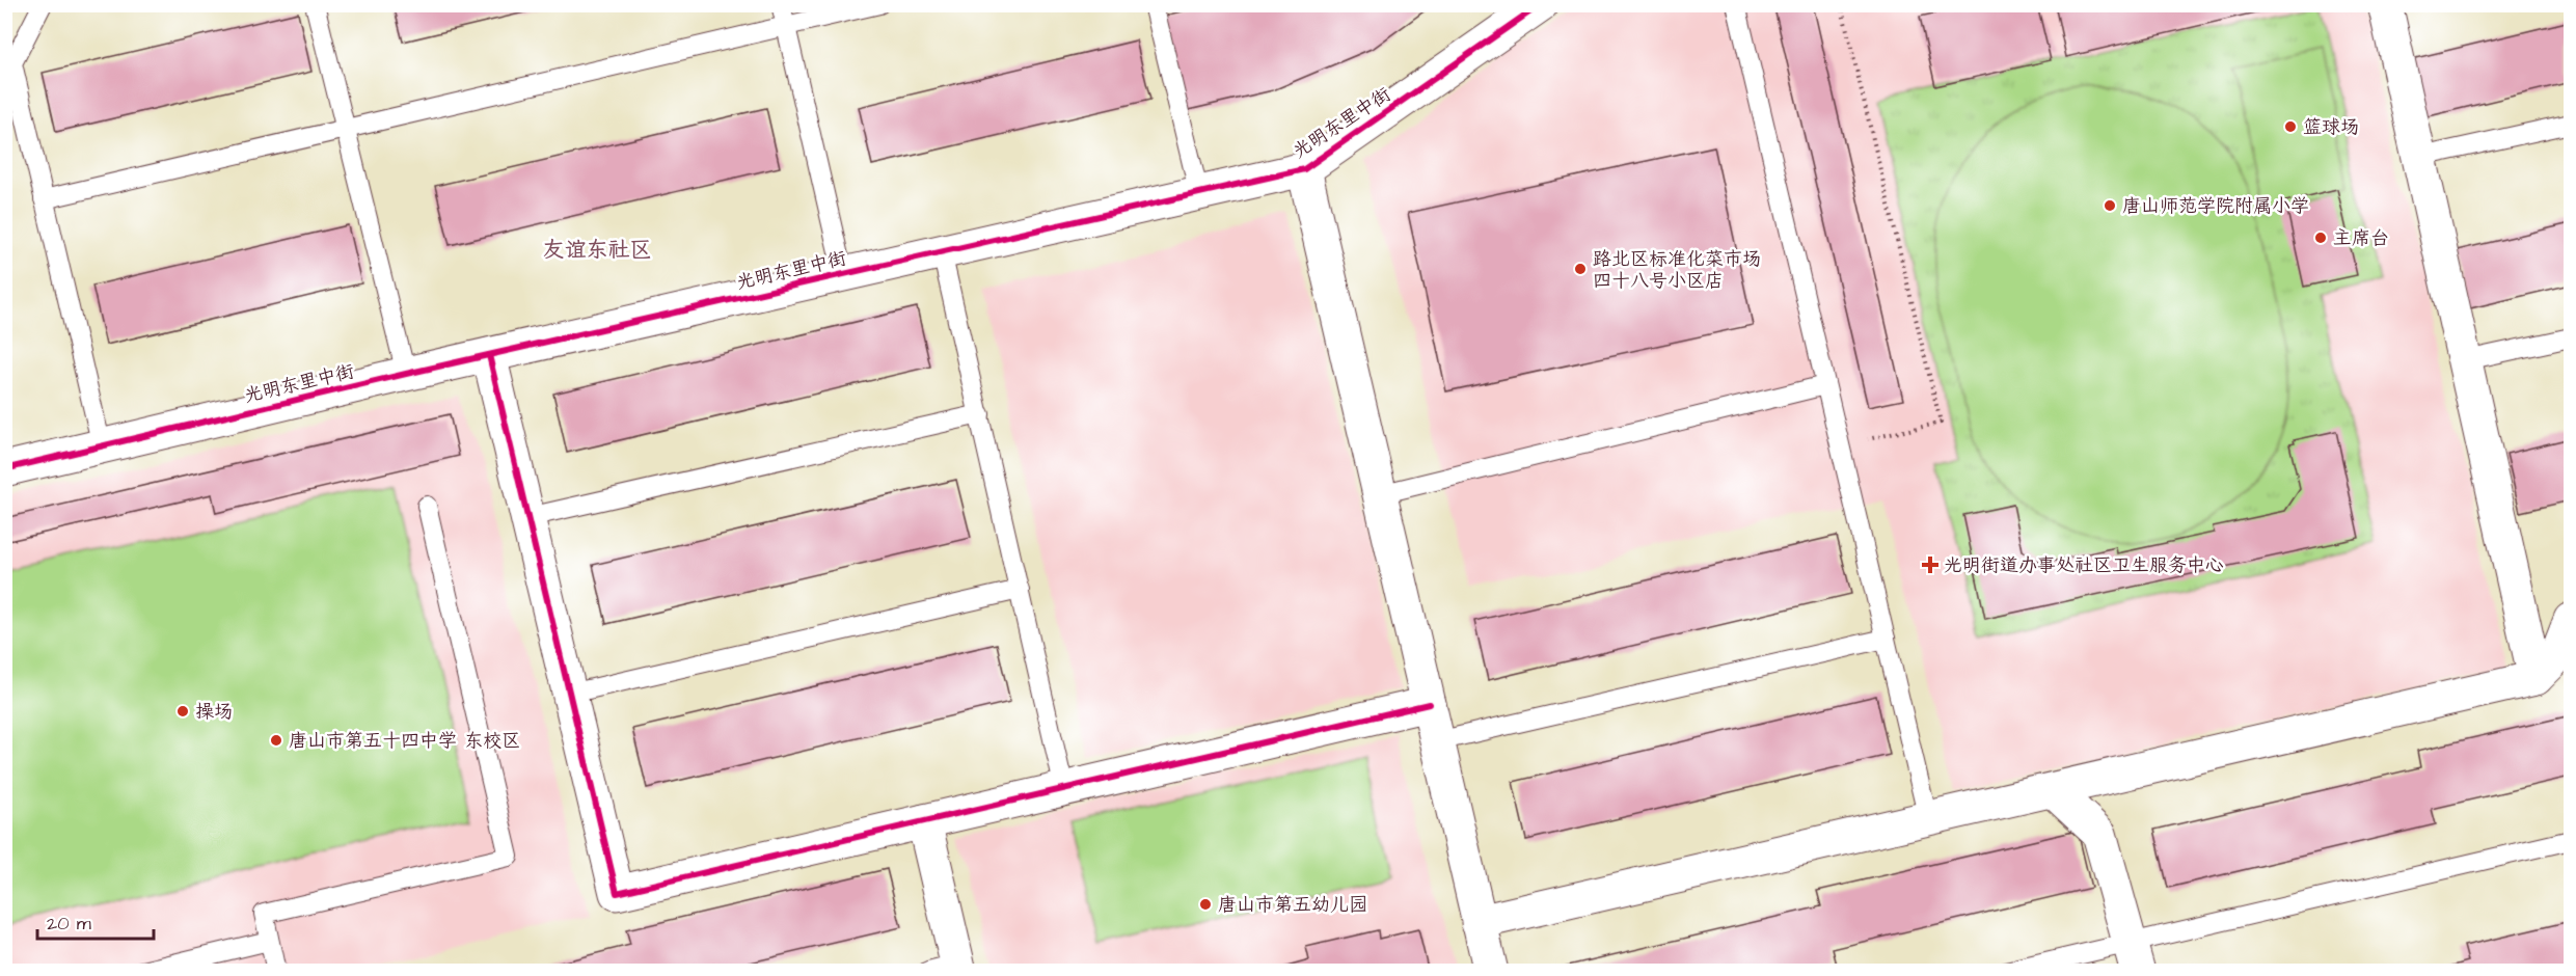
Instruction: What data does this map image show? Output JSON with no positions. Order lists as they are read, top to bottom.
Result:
{
  "streets": {
    "street": ["光明东里中街"]
  },
  "districts": ["友谊东社区"],
  "places": {
    "other": [
      "篮球场",
      "唐山师范学院附属小学",
      "主席台",
      "路北区标准化菜市场 四十八号小区店",
      "操场",
      "唐山市第五十四中学 东校区",
      "唐山市第五幼儿园"
    ],
    "health": ["光明街道办事处社区卫生服务中心"]
  },
  "scale_bar": "20 m"
}
